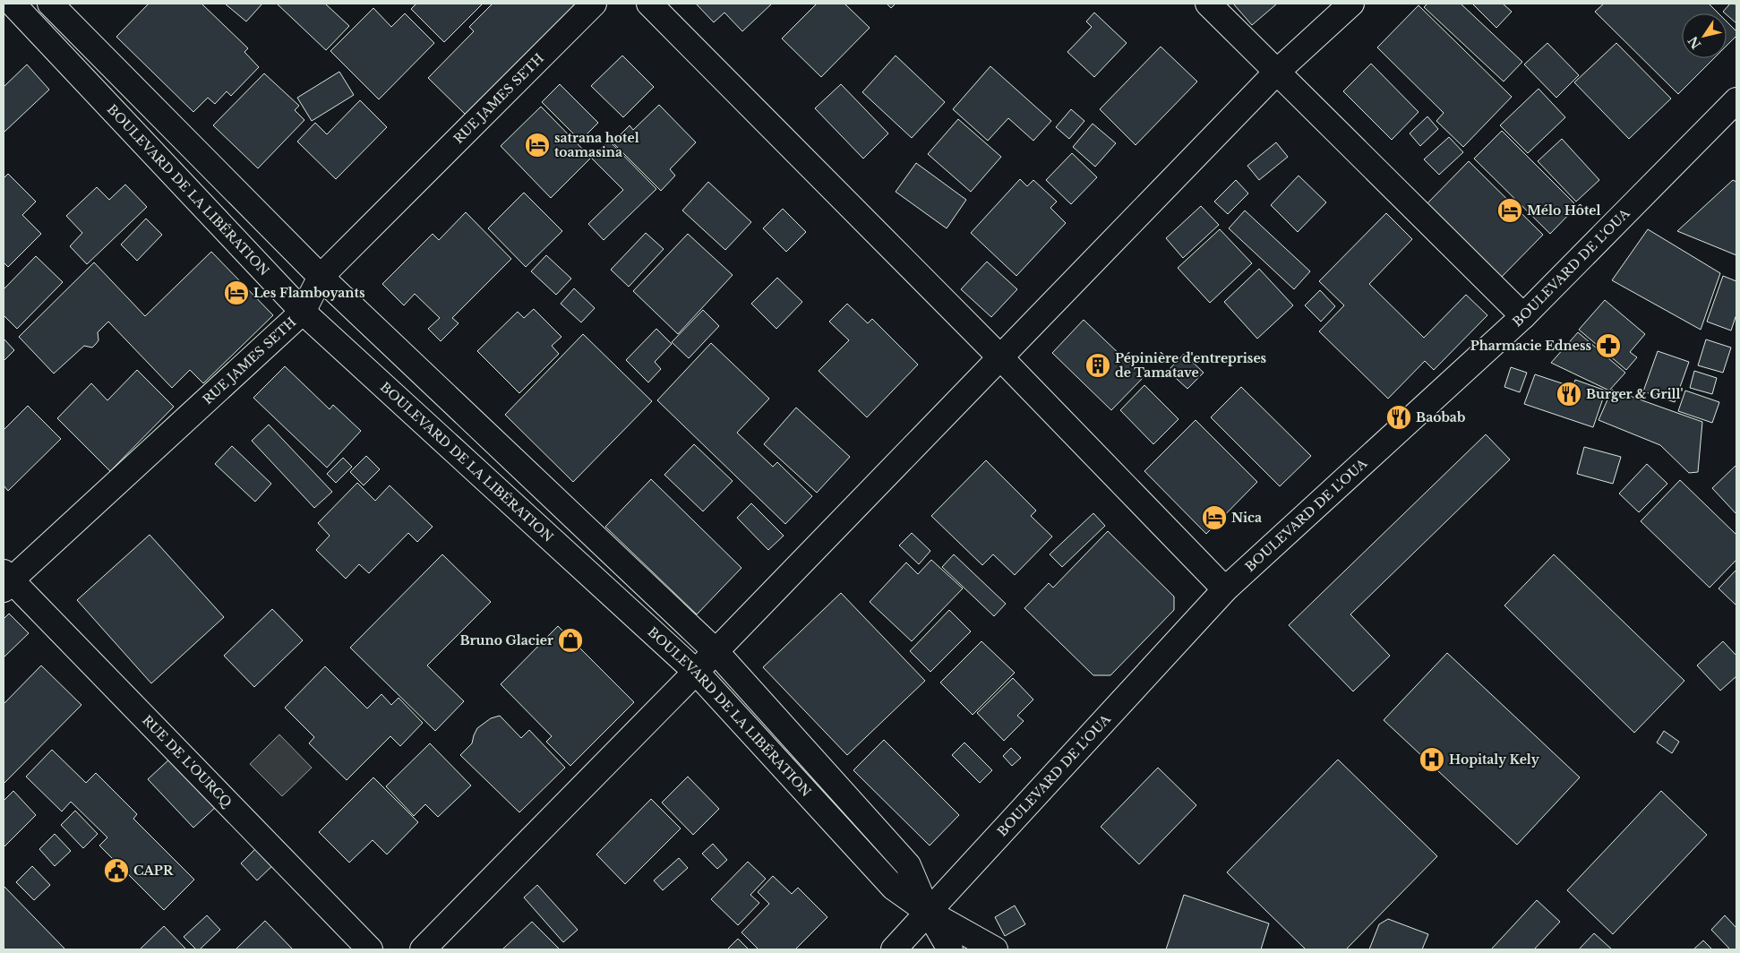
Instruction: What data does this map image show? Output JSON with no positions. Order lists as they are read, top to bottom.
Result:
{
  "streets": {
    "street": [
      "RUE JAMES SETH",
      "BOULEVARD DE LA LIBÉRATION",
      "BOULEVARD DE L'OUA",
      "RUE DE L'OURCQ"
    ]
  },
  "crossings": [
    ["RUE JAMES SETH", "BOULEVARD DE LA LIBÉRATION"],
    ["RUE JAMES SETH", "RUE DE L'OURCQ"],
    ["BOULEVARD DE LA LIBÉRATION", "BOULEVARD DE L'OUA"]
  ],
  "places": {
    "hotel": [
      "satrana hotel toamasina",
      "Mélo Hôtel",
      "Les Flamboyants",
      "Nica"
    ],
    "pharmacy": ["Pharmacie Edness"],
    "building": ["Pépinière d'entreprises de Tamatave"],
    "restaurant": ["Burger & Grill'", "Baobab"],
    "shop": ["Bruno Glacier"],
    "hospital": ["Hopitaly Kely"],
    "public building": ["CAPR"]
  },
  "north": "bottom left"
}
